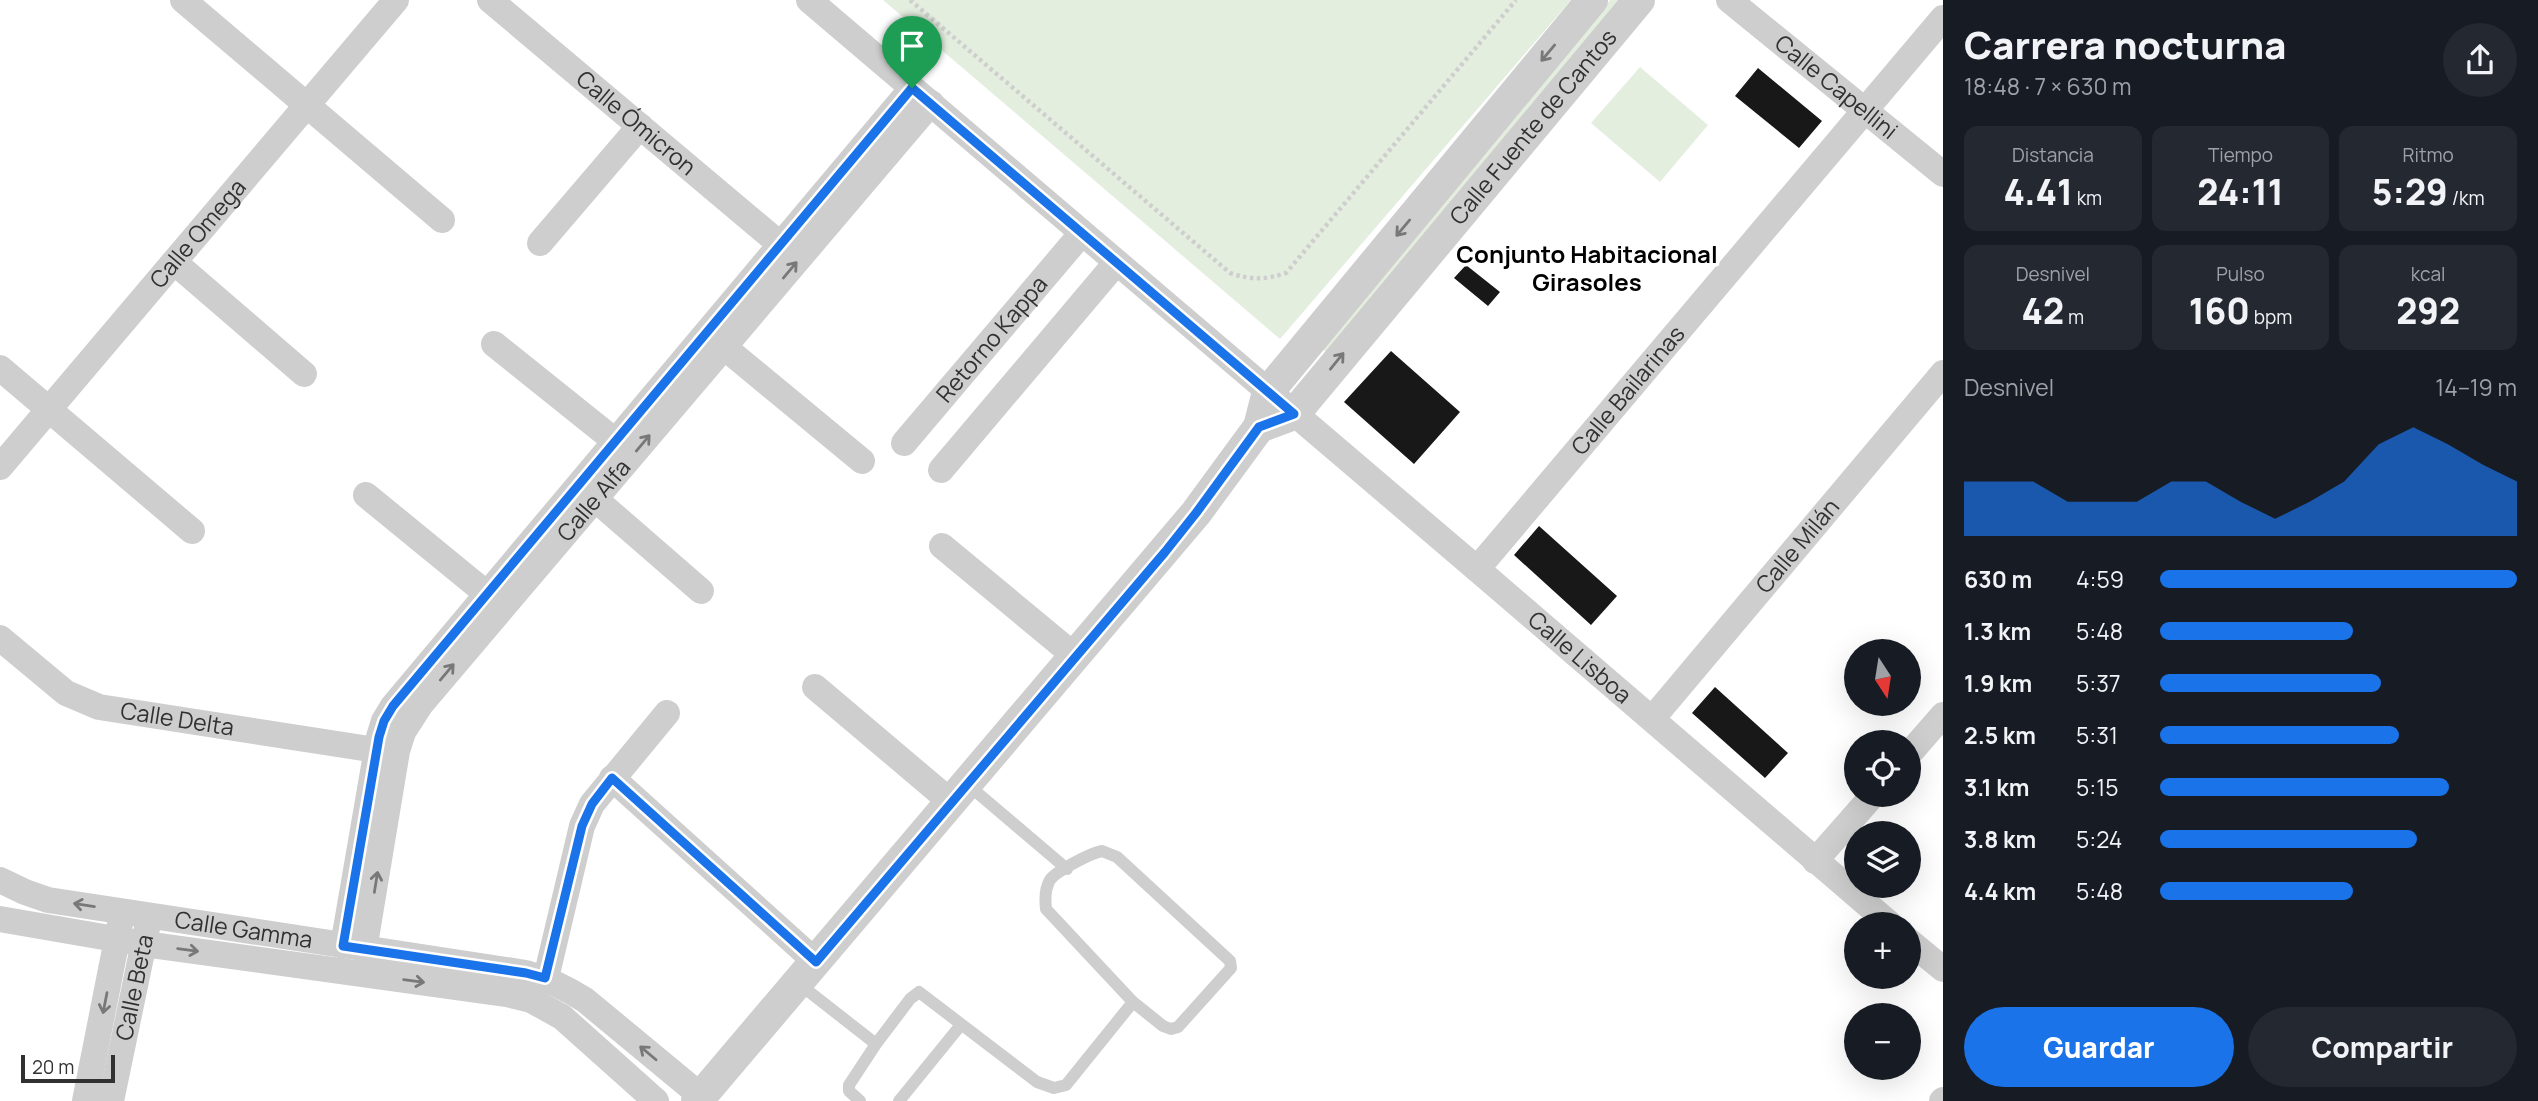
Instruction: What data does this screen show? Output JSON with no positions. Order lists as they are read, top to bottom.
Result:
{
  "streets": {
    "street": [
      "Calle Capellini",
      "Calle Ómicron",
      "Calle Fuente de Cantos",
      "Calle Omega",
      "Retorno Kappa",
      "Calle Bailarinas",
      "Calle Alfa",
      "Calle Milán",
      "Calle Lisboa",
      "Calle Delta",
      "Calle Gamma",
      "Calle Beta"
    ]
  },
  "crossings": [
    ["Calle Capellini", "Calle Bailarinas"],
    ["Calle Ómicron", "Calle Alfa"],
    ["Calle Fuente de Cantos", "Calle Lisboa"],
    ["Retorno Kappa", "Calle Lisboa"],
    ["Calle Bailarinas", "Calle Lisboa"],
    ["Calle Alfa", "Calle Lisboa"],
    ["Calle Alfa", "Calle Delta"],
    ["Calle Alfa", "Calle Gamma"],
    ["Calle Milán", "Calle Lisboa"],
    ["Calle Gamma", "Calle Beta"]
  ],
  "districts": ["Conjunto Habitacional Girasoles"],
  "scale_bar": "20 m",
  "north": "bottom",
  "page": {
    "heading": ["Carrera nocturna", "18:48 · 7 × 630 m"],
    "stats": [
      ["Distancia", "4.41 km"],
      ["Tiempo", "24:11"],
      ["Ritmo", "5:29 /km"],
      ["Desnivel", "42 m"],
      ["Pulso", "160 bpm"],
      ["kcal", "292"]
    ],
    "chart": ["Desnivel", "14–19 m"],
    "list": [
      {
        "name": "630 m",
        "note": "4:59"
      },
      {
        "name": "1.3 km",
        "note": "5:48"
      },
      {
        "name": "1.9 km",
        "note": "5:37"
      },
      {
        "name": "2.5 km",
        "note": "5:31"
      },
      {
        "name": "3.1 km",
        "note": "5:15"
      },
      {
        "name": "3.8 km",
        "note": "5:24"
      },
      {
        "name": "4.4 km",
        "note": "5:48"
      }
    ],
    "map_buttons": ["+", "−"],
    "buttons": ["Guardar", "Compartir"],
    "scale": "20 m"
  }
}
